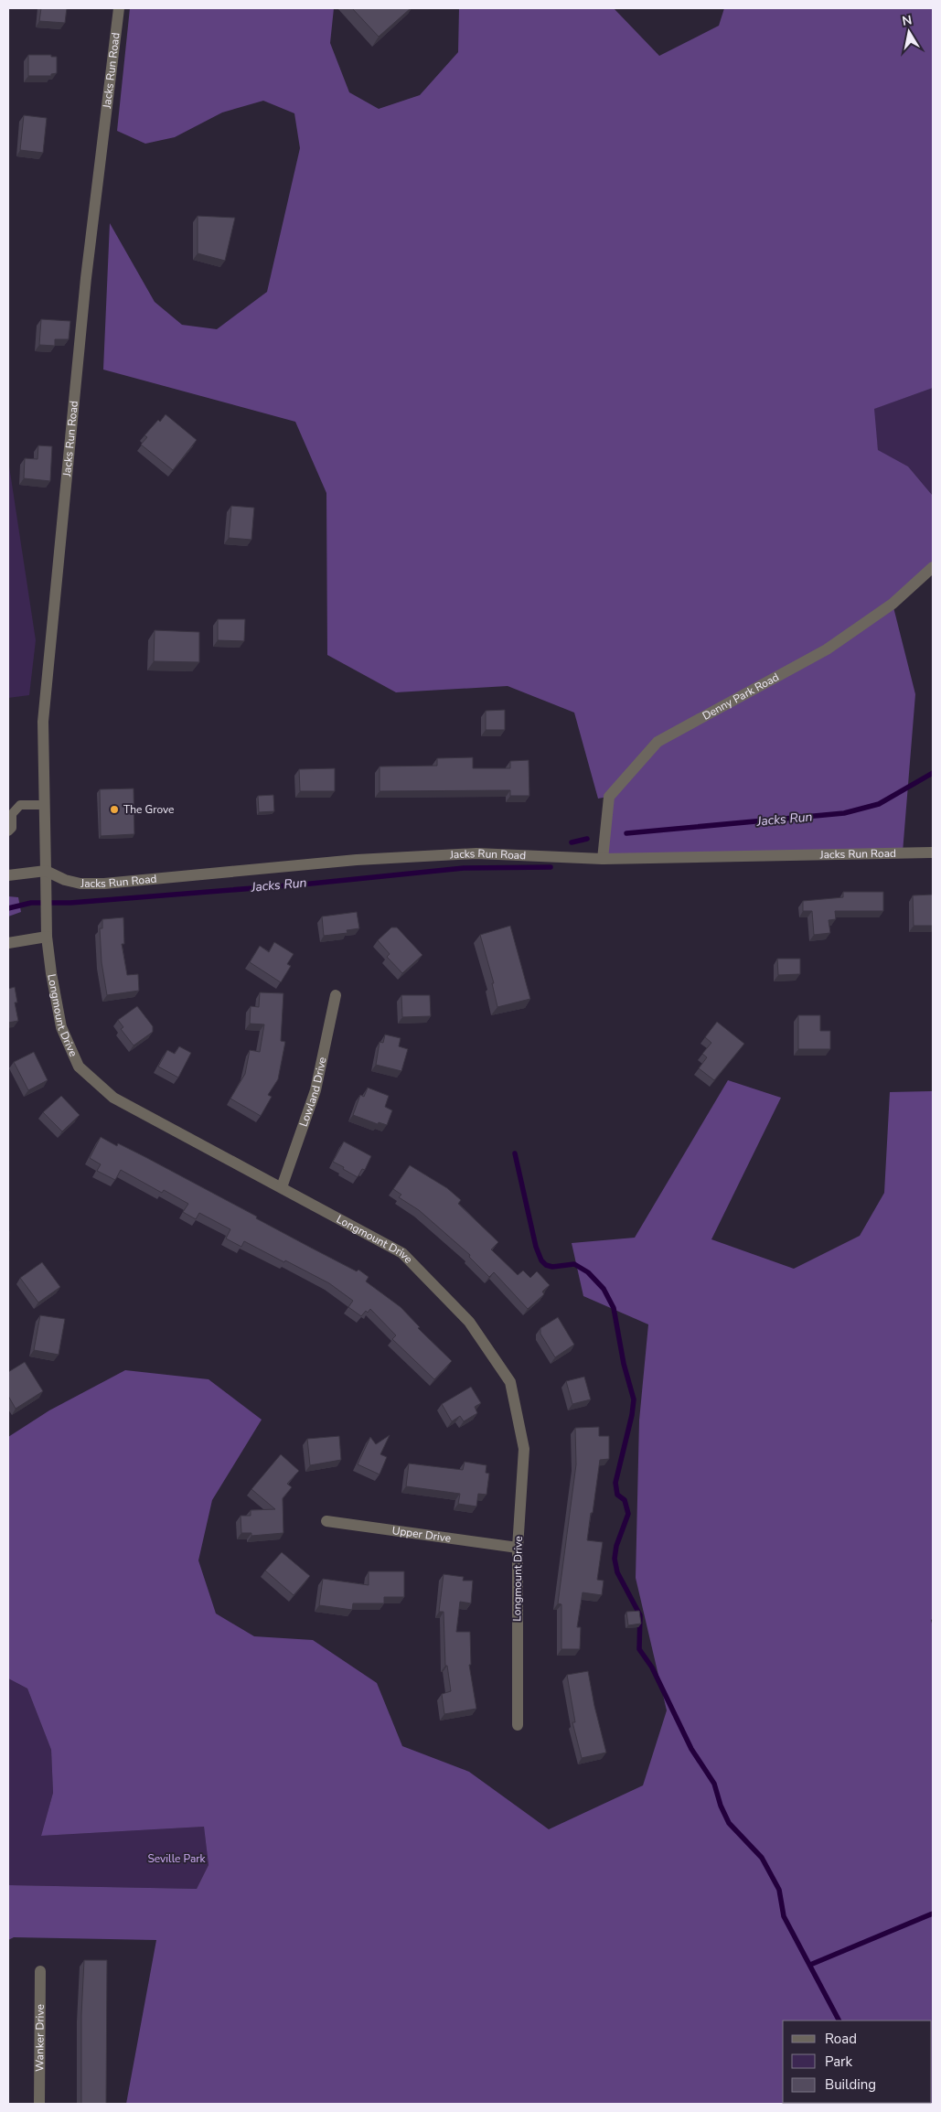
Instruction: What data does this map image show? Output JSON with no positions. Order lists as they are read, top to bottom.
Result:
{
  "streets": {
    "street": [
      "Jacks Run Road",
      "Denny Park Road",
      "Longmount Drive",
      "Lowland Drive",
      "Upper Drive",
      "Wanker Drive"
    ]
  },
  "crossings": [
    ["Jacks Run Road", "Denny Park Road"],
    ["Jacks Run Road", "Longmount Drive"],
    ["Longmount Drive", "Lowland Drive"],
    ["Longmount Drive", "Upper Drive"]
  ],
  "water": ["Jacks Run"],
  "parks": ["Seville Park"],
  "places": ["The Grove"],
  "legend": ["Road", "Park", "Building"],
  "north": "top"
}
